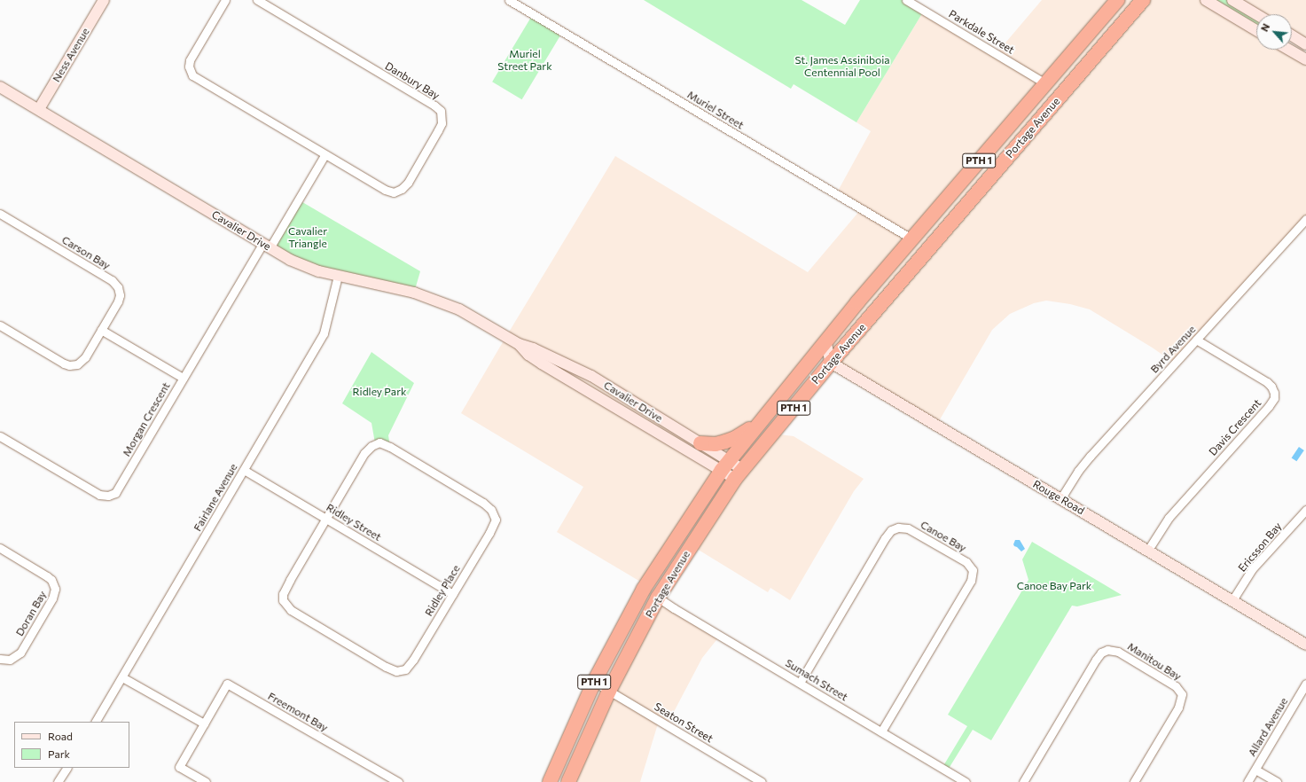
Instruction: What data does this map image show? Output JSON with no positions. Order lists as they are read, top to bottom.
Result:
{
  "streets": {
    "highway": ["Portage Avenue", "PTH 1"],
    "street": [
      "Parkdale Street",
      "Ness Avenue",
      "Danbury Bay",
      "Muriel Street",
      "Cavalier Drive",
      "Carson Bay",
      "Byrd Avenue",
      "Morgan Crescent",
      "Davis Crescent",
      "Fairlane Avenue",
      "Rouge Road",
      "Ridley Street",
      "Canoe Bay",
      "Ericsson Bay",
      "Ridley Place",
      "Doran Bay",
      "Manitou Bay",
      "Sumach Street",
      "Freemont Bay",
      "Seaton Street",
      "Allard Avenue"
    ]
  },
  "crossings": [
    ["Parkdale Street", "Portage Avenue"],
    ["Ness Avenue", "Cavalier Drive"],
    ["Muriel Street", "Portage Avenue"],
    ["Portage Avenue", "Cavalier Drive"],
    ["Portage Avenue", "Rouge Road"],
    ["Portage Avenue", "Sumach Street"],
    ["Portage Avenue", "Seaton Street"],
    ["Cavalier Drive", "Morgan Crescent"],
    ["Cavalier Drive", "Fairlane Avenue"],
    ["Byrd Avenue", "Davis Crescent"],
    ["Byrd Avenue", "Rouge Road"],
    ["Davis Crescent", "Rouge Road"],
    ["Fairlane Avenue", "Ridley Street"],
    ["Rouge Road", "Ericsson Bay"],
    ["Ridley Street", "Ridley Place"],
    ["Canoe Bay", "Sumach Street"]
  ],
  "parks": [
    "Muriel Street Park",
    "St. James Assiniboia Centennial Pool",
    "Cavalier Triangle",
    "Ridley Park",
    "Canoe Bay Park"
  ],
  "legend": ["Road", "Park"],
  "north": "top left"
}
